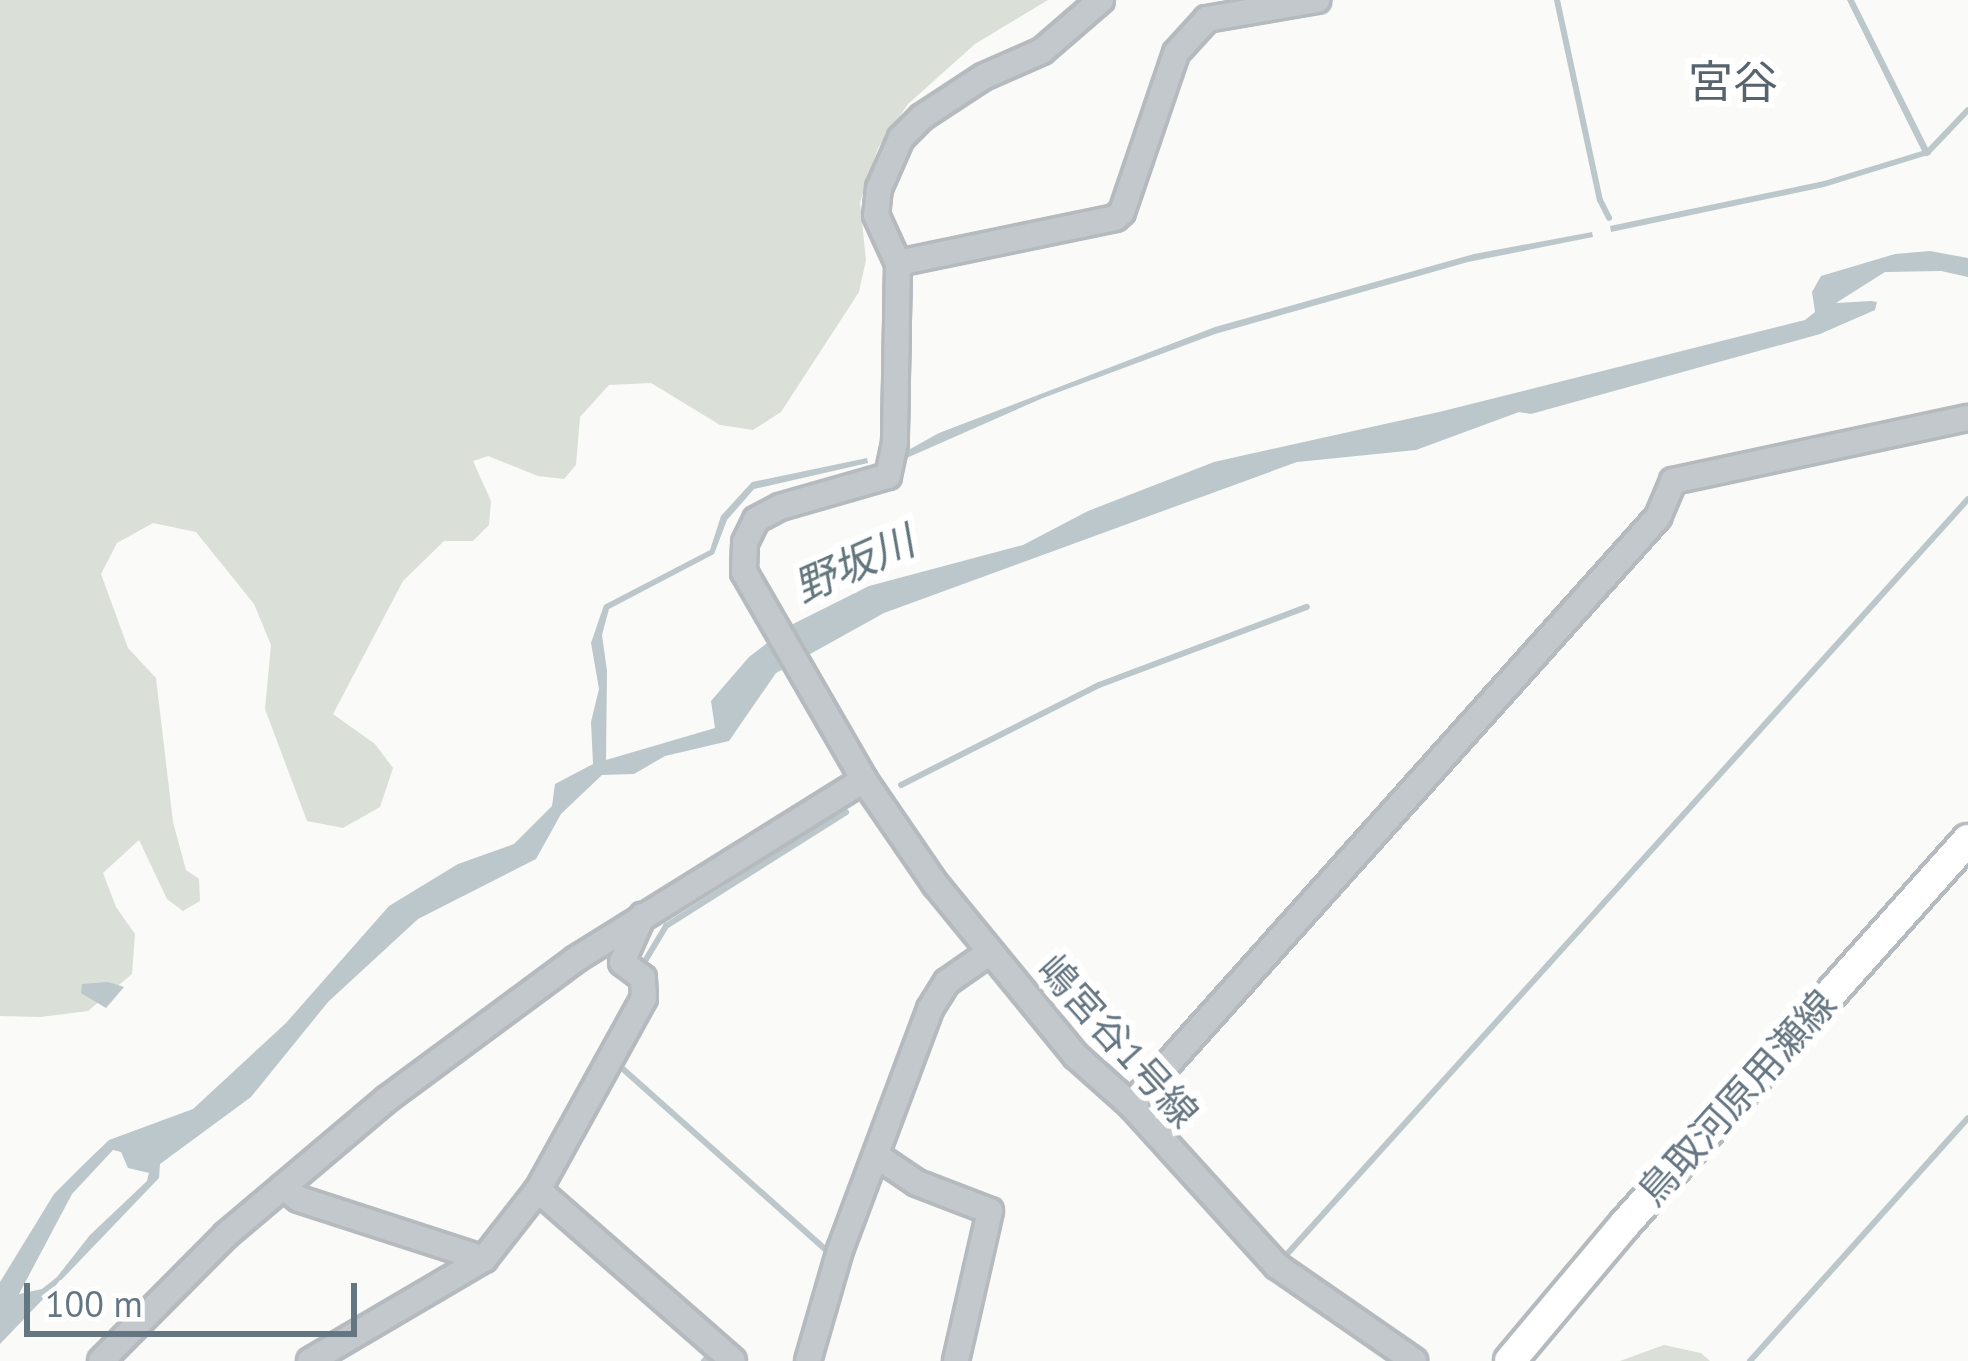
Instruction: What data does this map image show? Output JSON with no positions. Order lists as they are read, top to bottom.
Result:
{
  "streets": {
    "main road": ["鳥取河原用瀬線"],
    "street": ["嶋宮谷1号線"]
  },
  "districts": ["宮谷"],
  "water": ["野坂川"],
  "scale_bar": "100 m"
}
